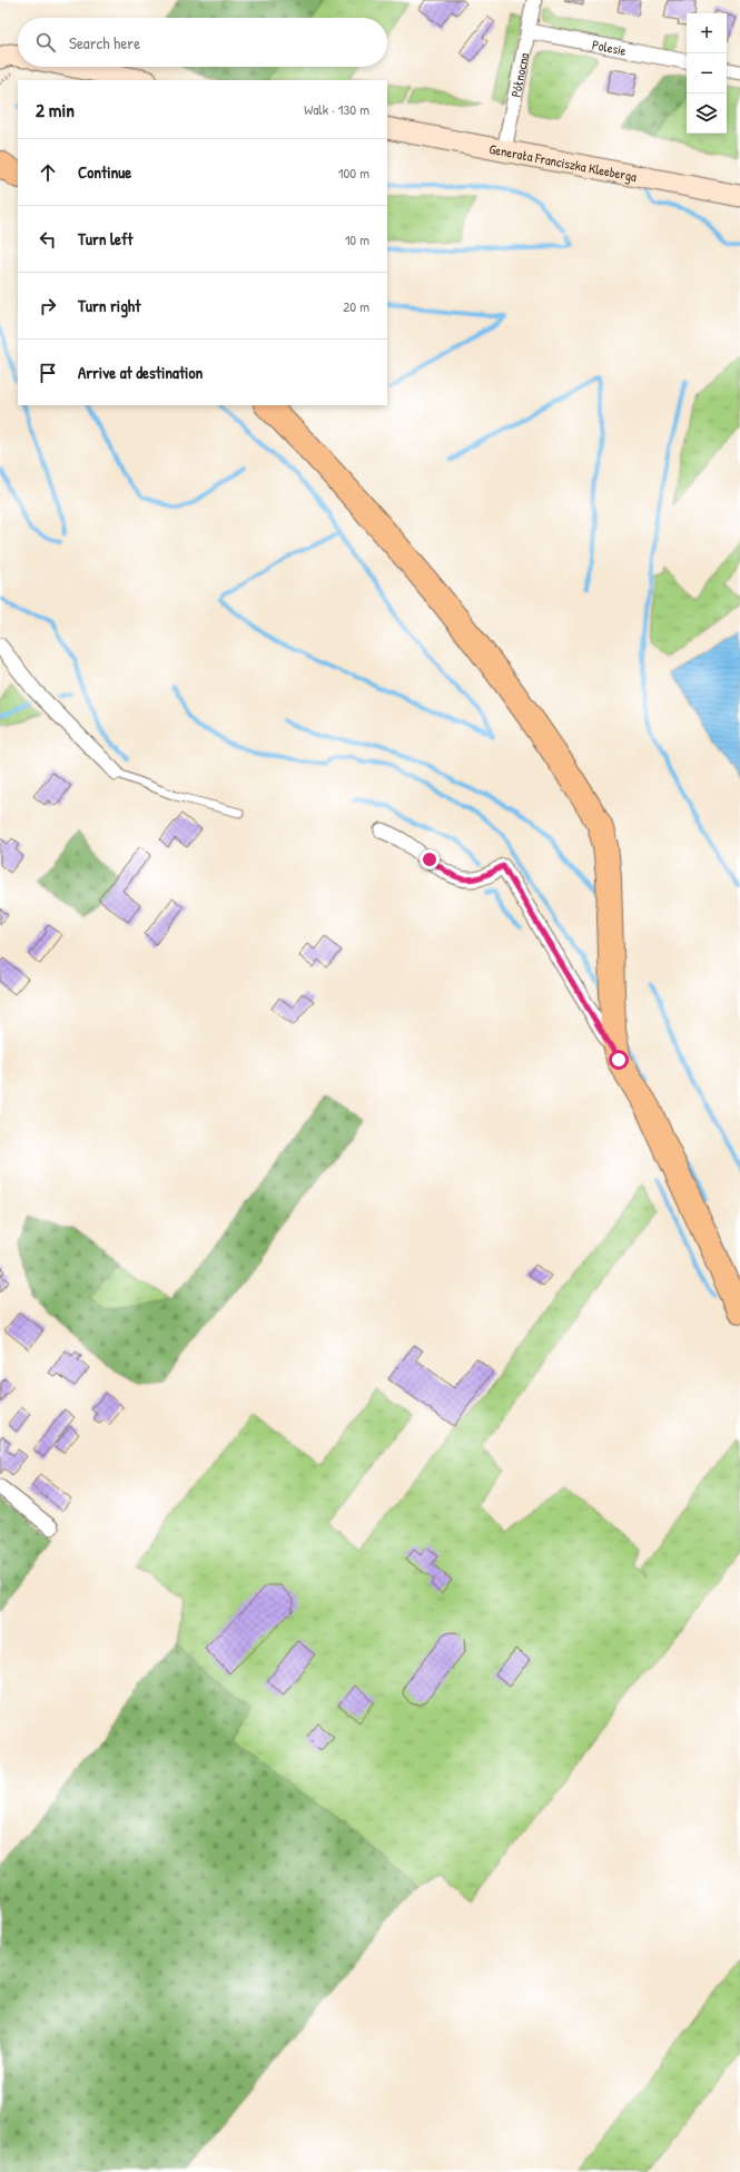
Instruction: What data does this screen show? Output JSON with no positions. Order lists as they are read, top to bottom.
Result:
{
  "streets": {
    "main road": ["Generała Franciszka Kleeberga"],
    "street": ["Polesie", "Północna"]
  },
  "crossings": [
    ["Polesie", "Północna"],
    ["Północna", "Generała Franciszka Kleeberga"]
  ],
  "page": {
    "map_buttons": ["+", "−"],
    "search": "Search here",
    "heading": ["2 min", "Walk · 130 m"],
    "list": [
      ["Continue", "100 m"],
      ["Turn left", "10 m"],
      ["Turn right", "20 m"],
      "Arrive at destination"
    ]
  }
}
